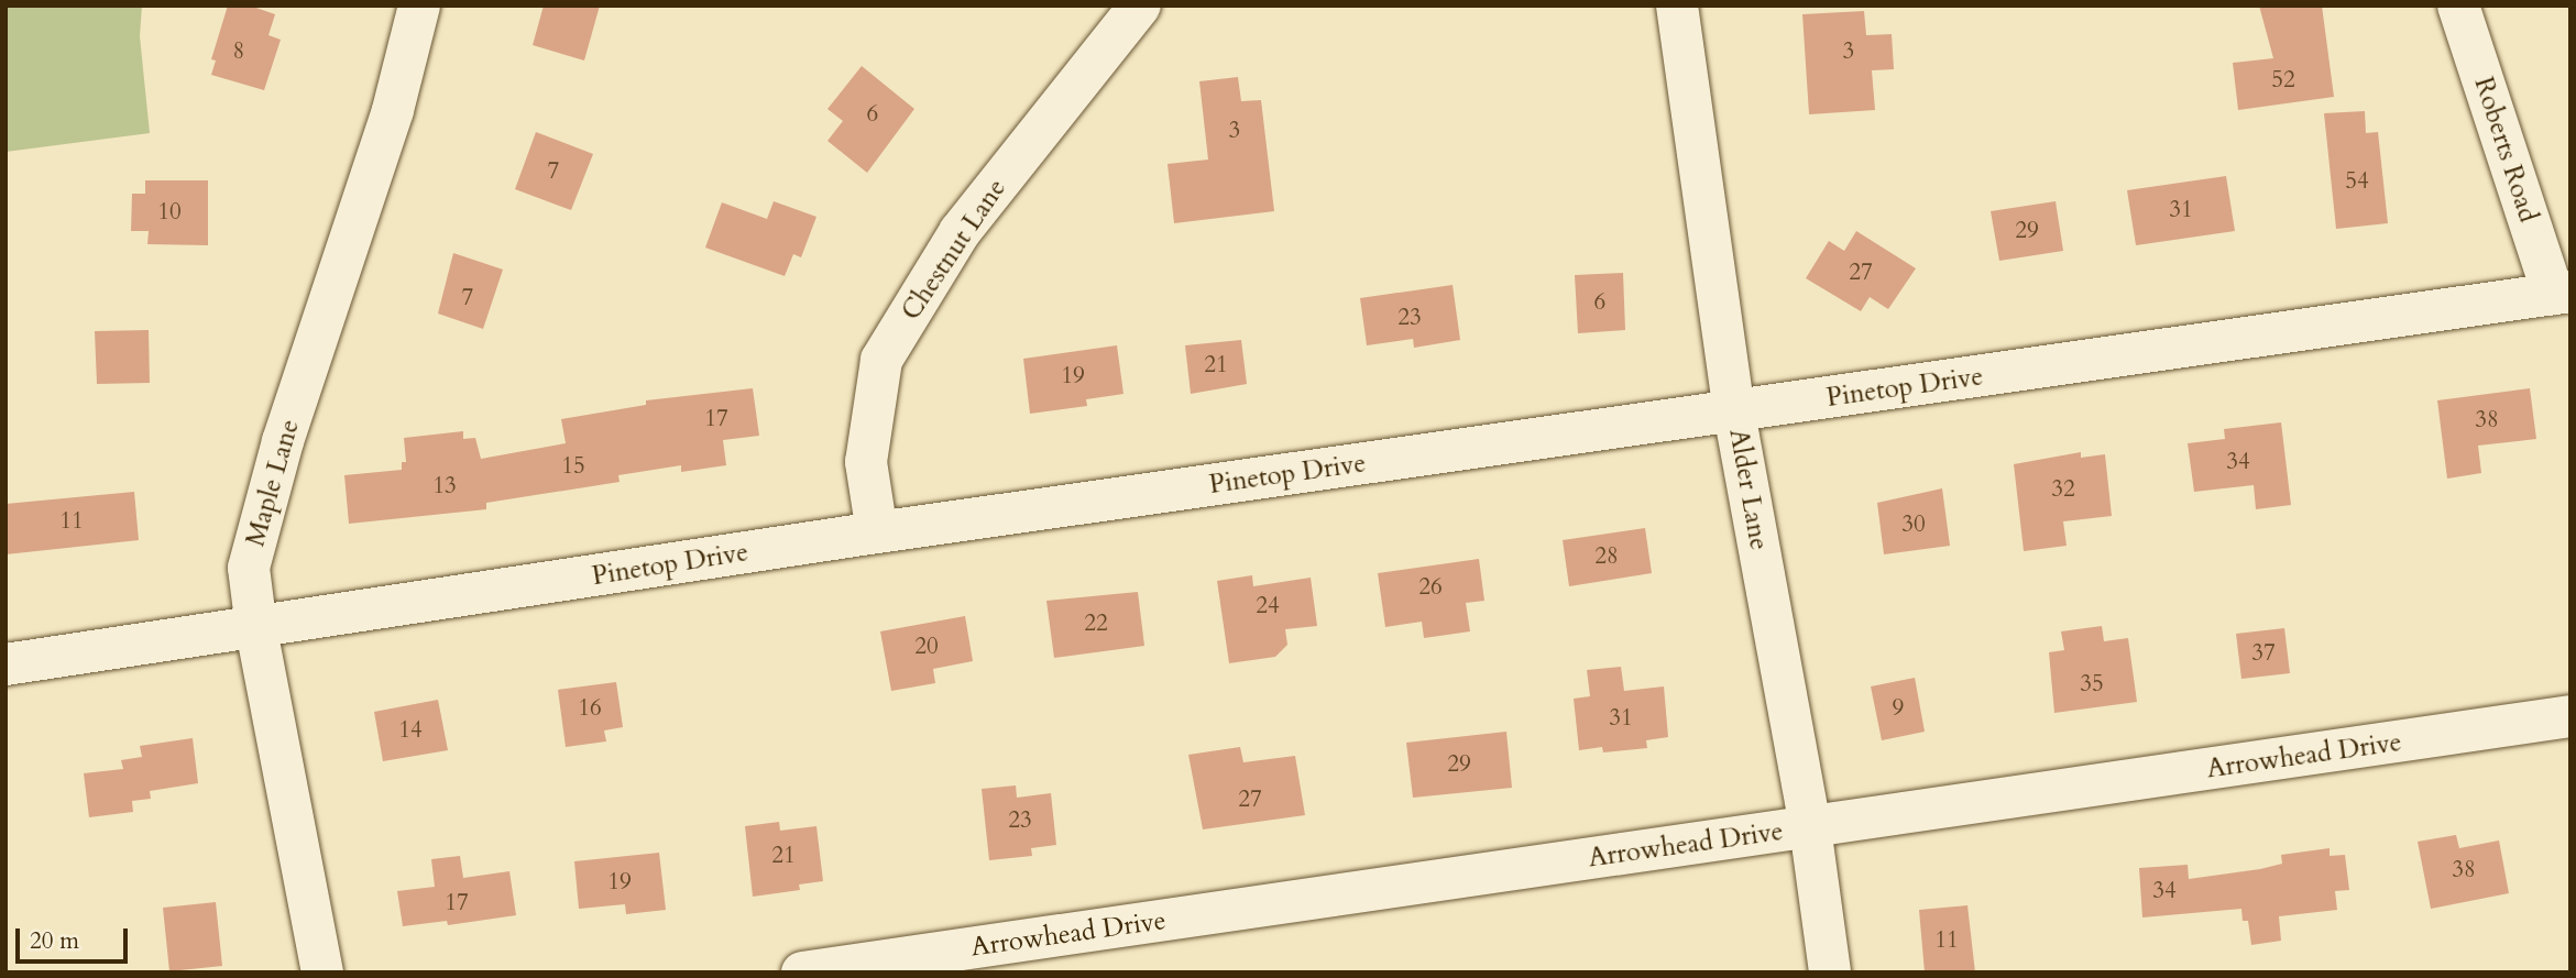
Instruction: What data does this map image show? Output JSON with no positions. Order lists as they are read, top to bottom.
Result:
{
  "streets": {
    "street": [
      "Roberts Road",
      "Chestnut Lane",
      "Pinetop Drive",
      "Maple Lane",
      "Alder Lane",
      "Arrowhead Drive"
    ]
  },
  "crossings": [
    ["Roberts Road", "Pinetop Drive"],
    ["Chestnut Lane", "Pinetop Drive"],
    ["Pinetop Drive", "Maple Lane"],
    ["Pinetop Drive", "Alder Lane"],
    ["Alder Lane", "Arrowhead Drive"]
  ],
  "house_numbers": [
    "8",
    "3",
    "52",
    "6",
    "3",
    "7",
    "54",
    "31",
    "10",
    "29",
    "27",
    "7",
    "6",
    "23",
    "21",
    "19",
    "17",
    "38",
    "34",
    "15",
    "13",
    "32",
    "11",
    "30",
    "28",
    "26",
    "24",
    "22",
    "20",
    "37",
    "35",
    "16",
    "9",
    "31",
    "14",
    "29",
    "27",
    "23",
    "21",
    "38",
    "19",
    "34",
    "17",
    "11"
  ],
  "scale_bar": "20 m"
}
